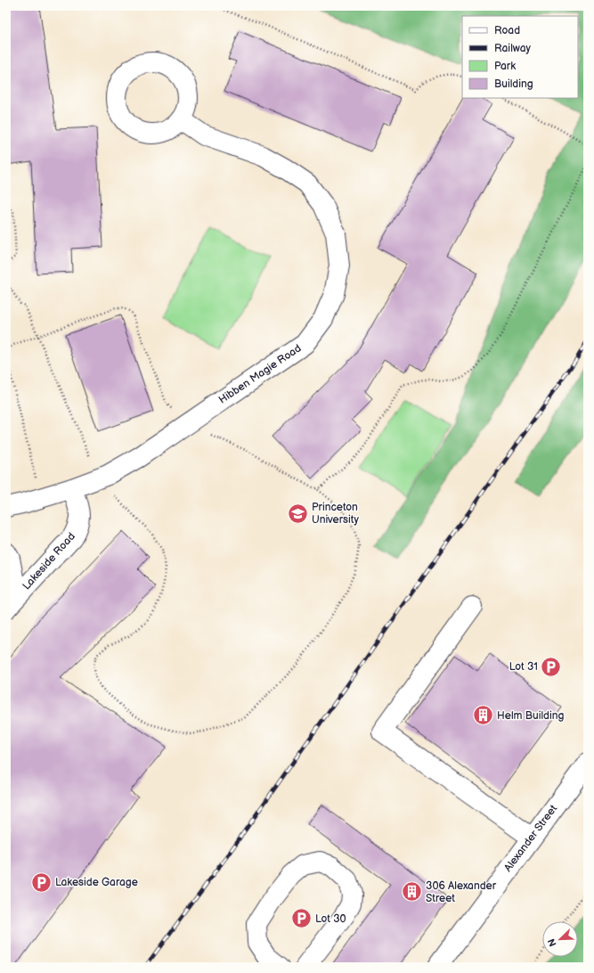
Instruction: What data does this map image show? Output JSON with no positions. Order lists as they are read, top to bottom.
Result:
{
  "streets": {
    "main road": ["Hibben Magie Road", "Lakeside Road", "Alexander Street"]
  },
  "crossings": [
    ["Hibben Magie Road", "Lakeside Road"]
  ],
  "places": {
    "school or university": ["Princeton University"],
    "parking": ["Lot 31", "Lakeside Garage", "Lot 30"],
    "building": ["Helm Building", "306 Alexander Street"]
  },
  "legend": [
    "Road",
    "Railway",
    "Park",
    "Building"
  ],
  "north": "bottom left"
}
